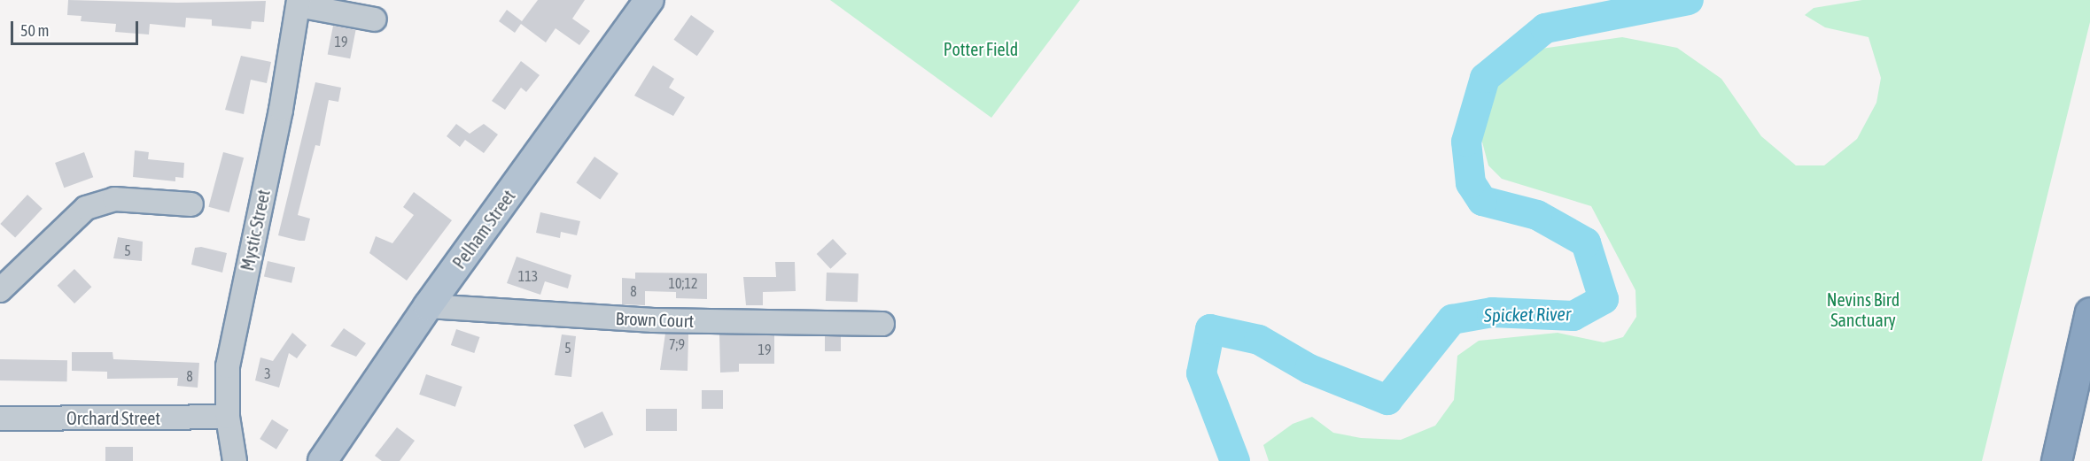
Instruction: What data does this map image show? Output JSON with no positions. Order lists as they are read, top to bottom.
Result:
{
  "streets": {
    "main road": ["Pelham Street"],
    "street": ["Mystic Street", "Brown Court", "Orchard Street"]
  },
  "crossings": [
    ["Pelham Street", "Brown Court"],
    ["Mystic Street", "Orchard Street"]
  ],
  "water": ["Spicket River"],
  "parks": ["Potter Field", "Nevins Bird Sanctuary"],
  "house_numbers": [
    "19",
    "5",
    "113",
    "10;12",
    "8",
    "7;9",
    "5",
    "19",
    "3",
    "8"
  ],
  "scale_bar": "50 m"
}
